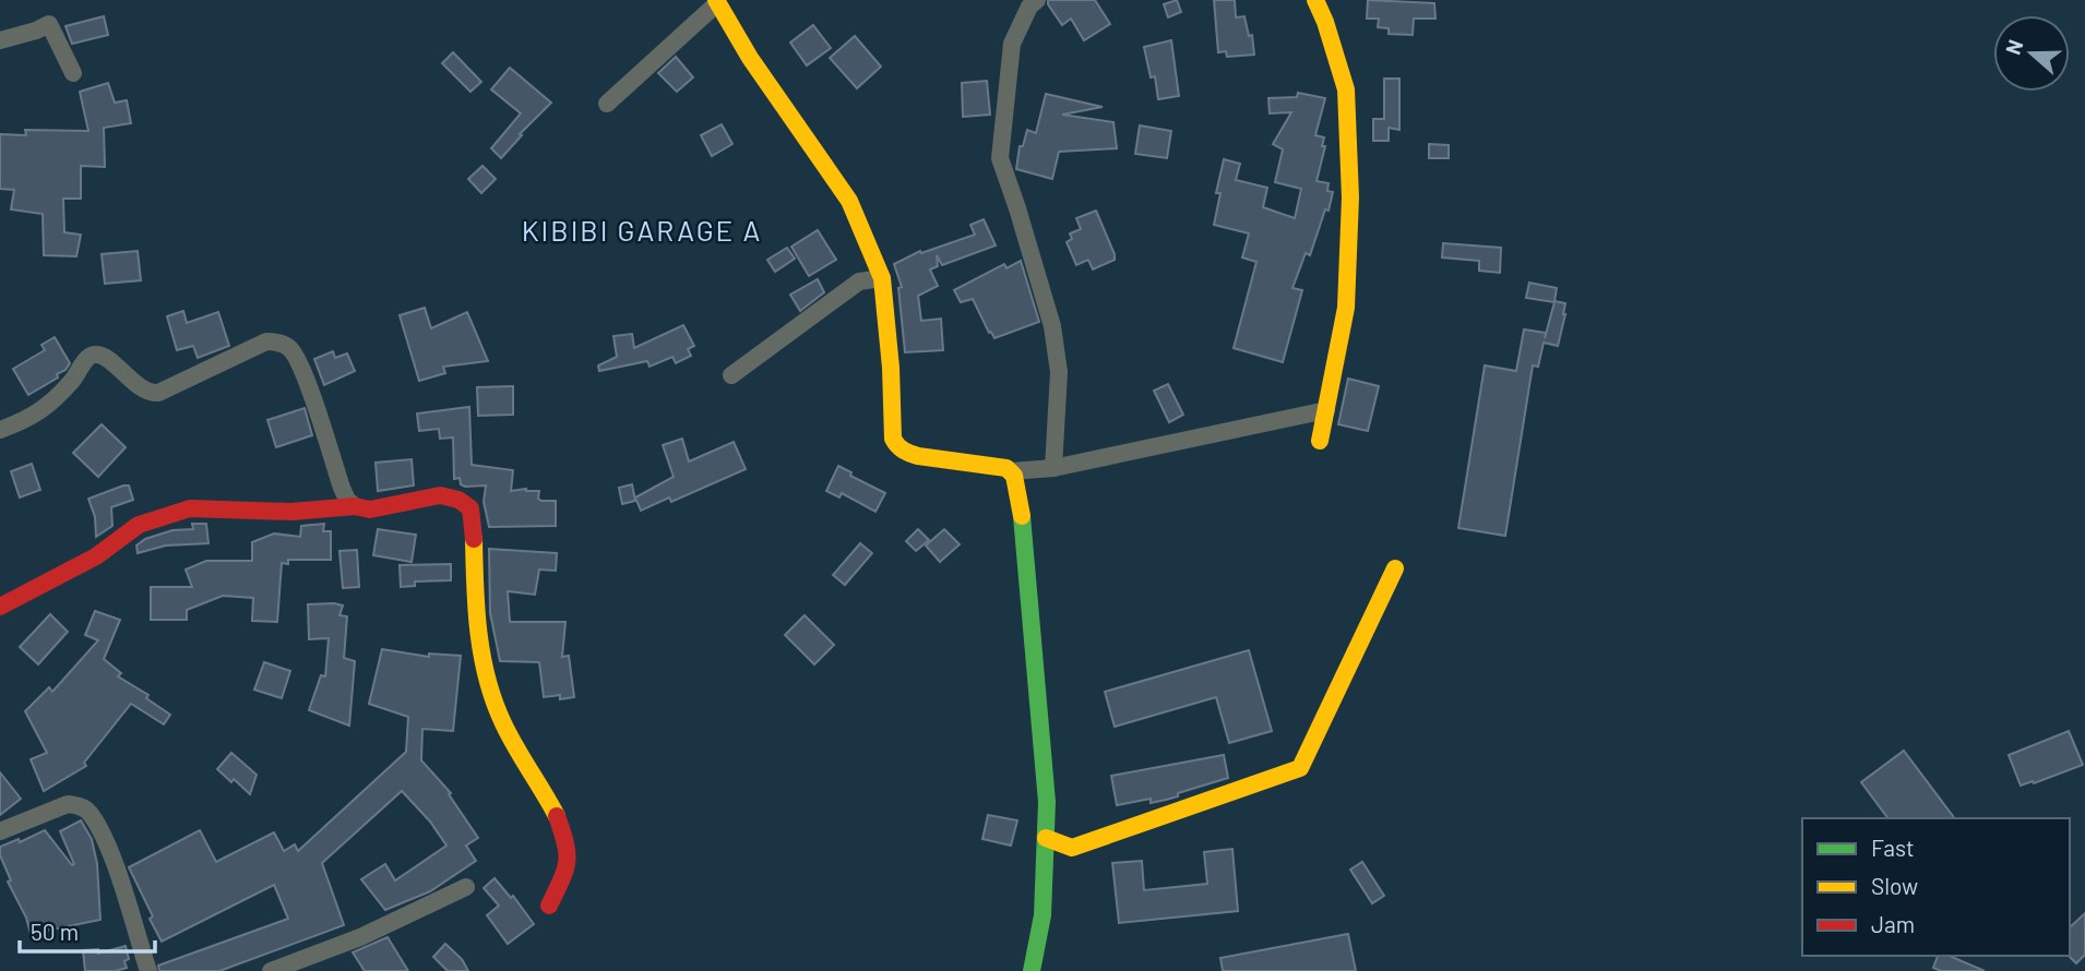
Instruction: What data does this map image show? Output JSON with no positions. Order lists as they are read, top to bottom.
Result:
{
  "districts": ["KIBIBI GARAGE A"],
  "legend": ["Fast", "Slow", "Jam"],
  "scale_bar": "50 m",
  "north": "left"
}
